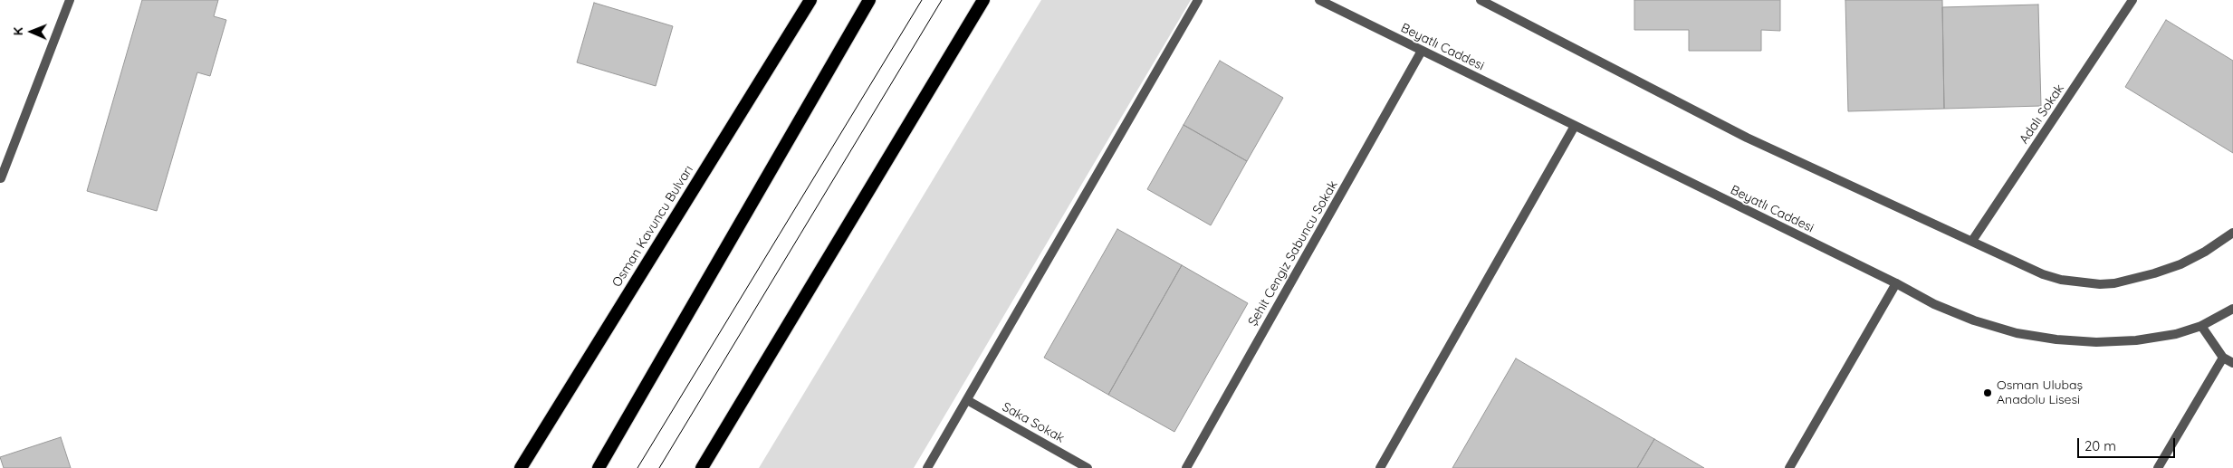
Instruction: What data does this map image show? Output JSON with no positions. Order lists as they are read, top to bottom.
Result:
{
  "streets": {
    "highway": ["Osman Kavuncu Bulvarı"],
    "street": [
      "Beyatlı Caddesi",
      "Adalı Sokak",
      "Şehit Cengiz Sabuncu Sokak",
      "Saka Sokak"
    ]
  },
  "crossings": [
    ["Beyatlı Caddesi", "Şehit Cengiz Sabuncu Sokak"]
  ],
  "places": ["Osman Ulubaş Anadolu Lisesi"],
  "scale_bar": "20 m",
  "north": "left"
}
